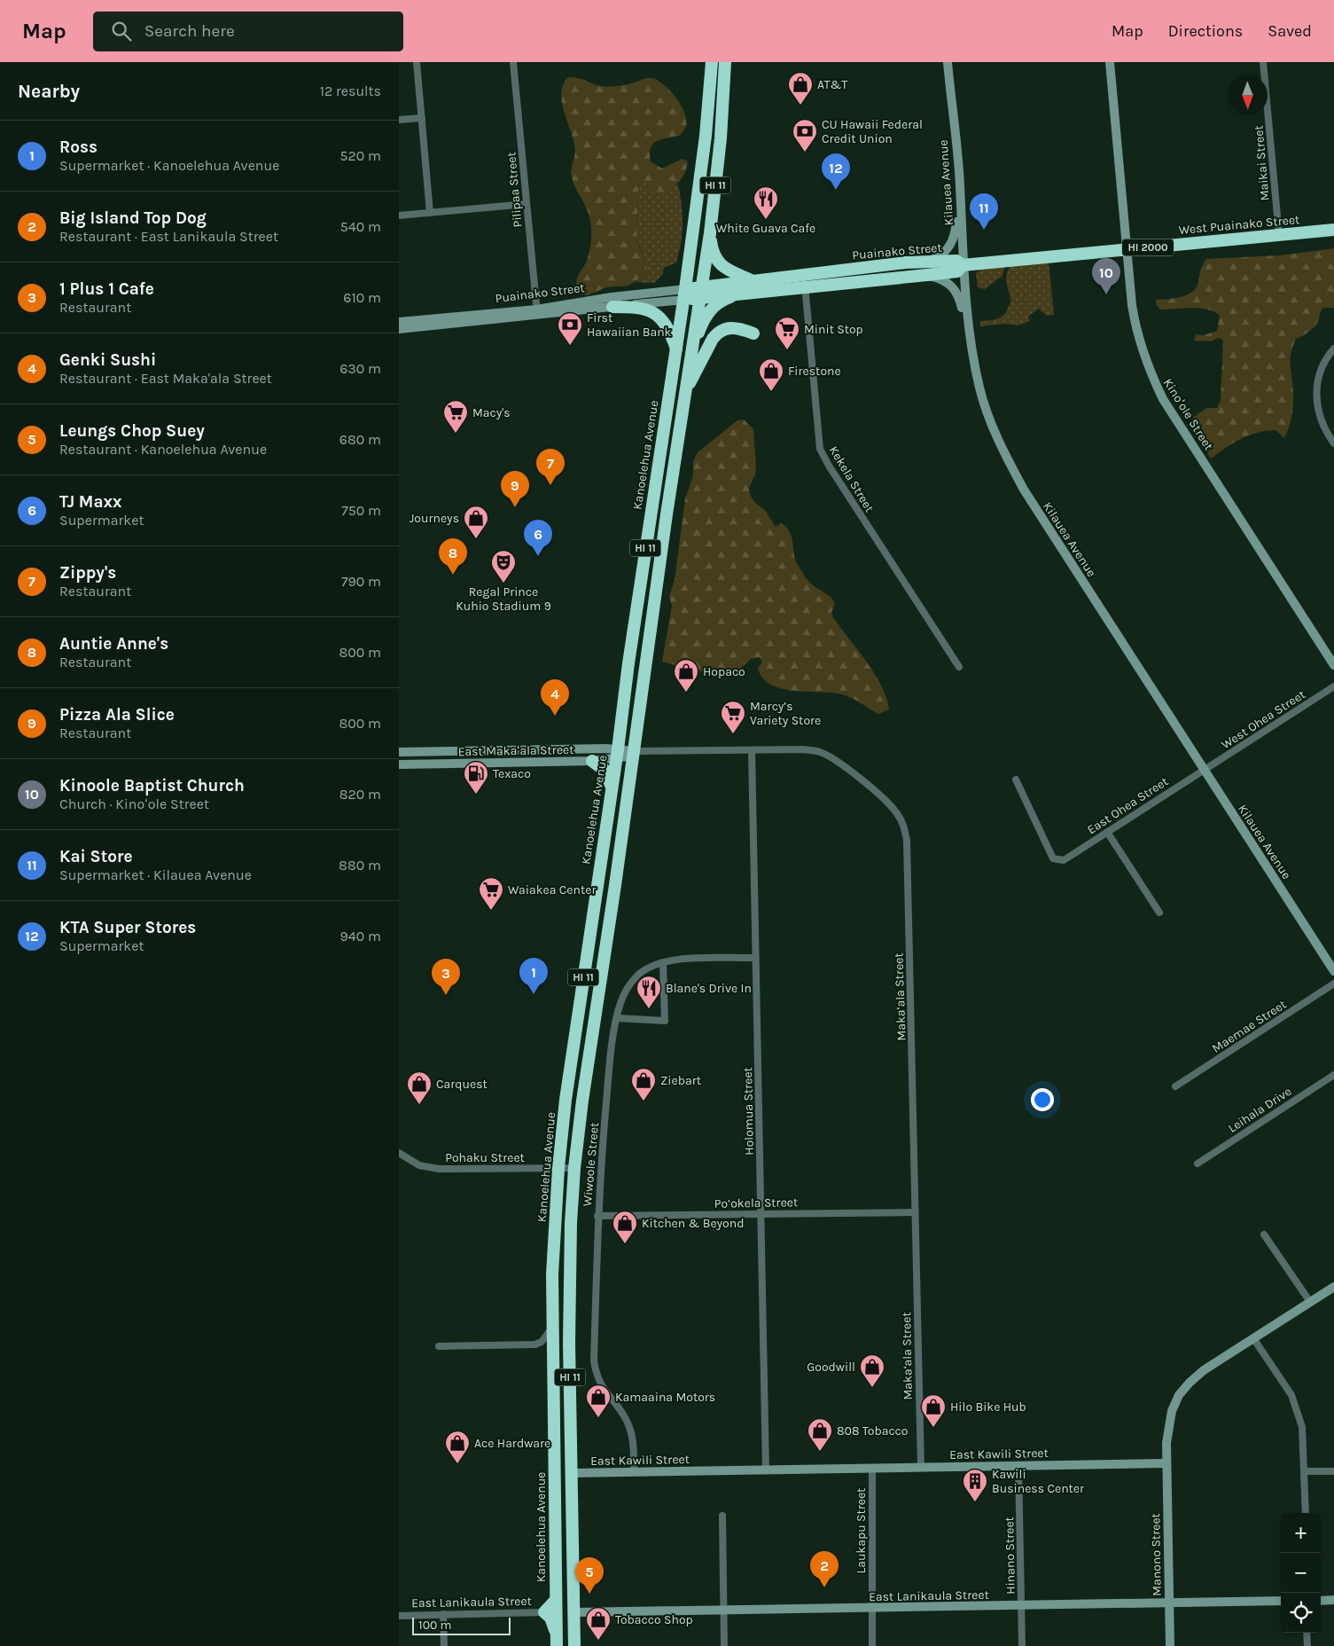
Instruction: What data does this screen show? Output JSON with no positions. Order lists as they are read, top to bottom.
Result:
{
  "streets": {
    "highway": [
      "HI 11",
      "West Puainako Street",
      "HI 2000",
      "Puainako Street",
      "Kanoelehua Avenue"
    ],
    "street": [
      "Maikai Street",
      "Kilauea Avenue",
      "Pilipaa Street",
      "Kinoʻole Street",
      "Kekela Street",
      "West Ohea Street",
      "East Makaʻala Street",
      "East Ohea Street",
      "Maka‘ala Street",
      "Maemae Street",
      "Leihala Drive",
      "Holomua Street",
      "Pohaku Street",
      "Wiwoole Street",
      "Po‘okela Street",
      "East Kawili Street",
      "Laukapu Street",
      "Manono Street",
      "Hinano Street",
      "East Lanikaula Street"
    ]
  },
  "crossings": [
    ["Maikai Street", "West Puainako Street"],
    ["Kilauea Avenue", "West Puainako Street"],
    ["Kilauea Avenue", "Puainako Street"],
    ["Kilauea Avenue", "West Ohea Street"],
    ["Kilauea Avenue", "East Ohea Street"],
    ["HI 11", "Puainako Street"],
    ["HI 11", "East Makaʻala Street"],
    ["HI 11", "Maka‘ala Street"],
    ["HI 11", "Pohaku Street"],
    ["HI 11", "East Kawili Street"],
    ["HI 11", "East Lanikaula Street"],
    ["Pilipaa Street", "Puainako Street"],
    ["West Puainako Street", "Puainako Street"],
    ["West Puainako Street", "Kinoʻole Street"],
    ["Puainako Street", "Kanoelehua Avenue"],
    ["Puainako Street", "Kekela Street"],
    ["Kanoelehua Avenue", "East Makaʻala Street"],
    ["Kanoelehua Avenue", "Pohaku Street"],
    ["West Ohea Street", "East Ohea Street"],
    ["East Makaʻala Street", "Maka‘ala Street"],
    ["Maka‘ala Street", "Holomua Street"],
    ["Maka‘ala Street", "Po‘okela Street"],
    ["Maka‘ala Street", "East Kawili Street"],
    ["Holomua Street", "Wiwoole Street"],
    ["Holomua Street", "Po‘okela Street"],
    ["Holomua Street", "East Kawili Street"],
    ["Wiwoole Street", "Po‘okela Street"],
    ["Wiwoole Street", "East Kawili Street"],
    ["East Kawili Street", "Laukapu Street"],
    ["East Kawili Street", "Manono Street"],
    ["East Kawili Street", "Hinano Street"],
    ["Laukapu Street", "East Lanikaula Street"],
    ["Manono Street", "East Lanikaula Street"],
    ["Hinano Street", "East Lanikaula Street"]
  ],
  "places": {
    "shop": [
      "AT&T",
      "Firestone",
      "Journeys",
      "Hopaco",
      "Ziebart",
      "Carquest",
      "Kitchen & Beyond",
      "Goodwill",
      "Kamaaina Motors",
      "Hilo Bike Hub",
      "808 Tobacco",
      "Ace Hardware",
      "Tobacco Shop"
    ],
    "bank": ["CU Hawaii Federal Credit Union", "First Hawaiian Bank"],
    "restaurant": ["White Guava Cafe", "Blane's Drive In"],
    "supermarket": [
      "Minit Stop",
      "Macy's",
      "Marcy’s Variety Store",
      "Waiakea Center"
    ],
    "theatre": ["Regal Prince Kuhio Stadium 9"],
    "fuel station": ["Texaco"],
    "building": ["Kawili Business Center"]
  },
  "scale_bar": "100 m",
  "north": "bottom",
  "page": {
    "header": "Map",
    "search": "Search here",
    "nav": ["Map", "Directions", "Saved"],
    "heading": ["Nearby", "12 results"],
    "list": [
      {
        "mark": "1",
        "name": "Ross",
        "note": "Supermarket · Kanoelehua Avenue",
        "value": "520 m"
      },
      {
        "mark": "2",
        "name": "Big Island Top Dog",
        "note": "Restaurant · East Lanikaula Street",
        "value": "540 m"
      },
      {
        "mark": "3",
        "name": "1 Plus 1 Cafe",
        "note": "Restaurant",
        "value": "610 m"
      },
      {
        "mark": "4",
        "name": "Genki Sushi",
        "note": "Restaurant · East Maka'ala Street",
        "value": "630 m"
      },
      {
        "mark": "5",
        "name": "Leungs Chop Suey",
        "note": "Restaurant · Kanoelehua Avenue",
        "value": "680 m"
      },
      {
        "mark": "6",
        "name": "TJ Maxx",
        "note": "Supermarket",
        "value": "750 m"
      },
      {
        "mark": "7",
        "name": "Zippy's",
        "note": "Restaurant",
        "value": "790 m"
      },
      {
        "mark": "8",
        "name": "Auntie Anne's",
        "note": "Restaurant",
        "value": "800 m"
      },
      {
        "mark": "9",
        "name": "Pizza Ala Slice",
        "note": "Restaurant",
        "value": "800 m"
      },
      {
        "mark": "10",
        "name": "Kinoole Baptist Church",
        "note": "Church · Kinoʻole Street",
        "value": "820 m"
      },
      {
        "mark": "11",
        "name": "Kai Store",
        "note": "Supermarket · Kilauea Avenue",
        "value": "880 m"
      },
      {
        "mark": "12",
        "name": "KTA Super Stores",
        "note": "Supermarket",
        "value": "940 m"
      }
    ],
    "pins": [
      "12",
      "11",
      "10",
      "7",
      "9",
      "6",
      "8",
      "4",
      "1",
      "3",
      "2",
      "5"
    ],
    "map_buttons": ["+", "−"],
    "scale": "100 m"
  }
}
